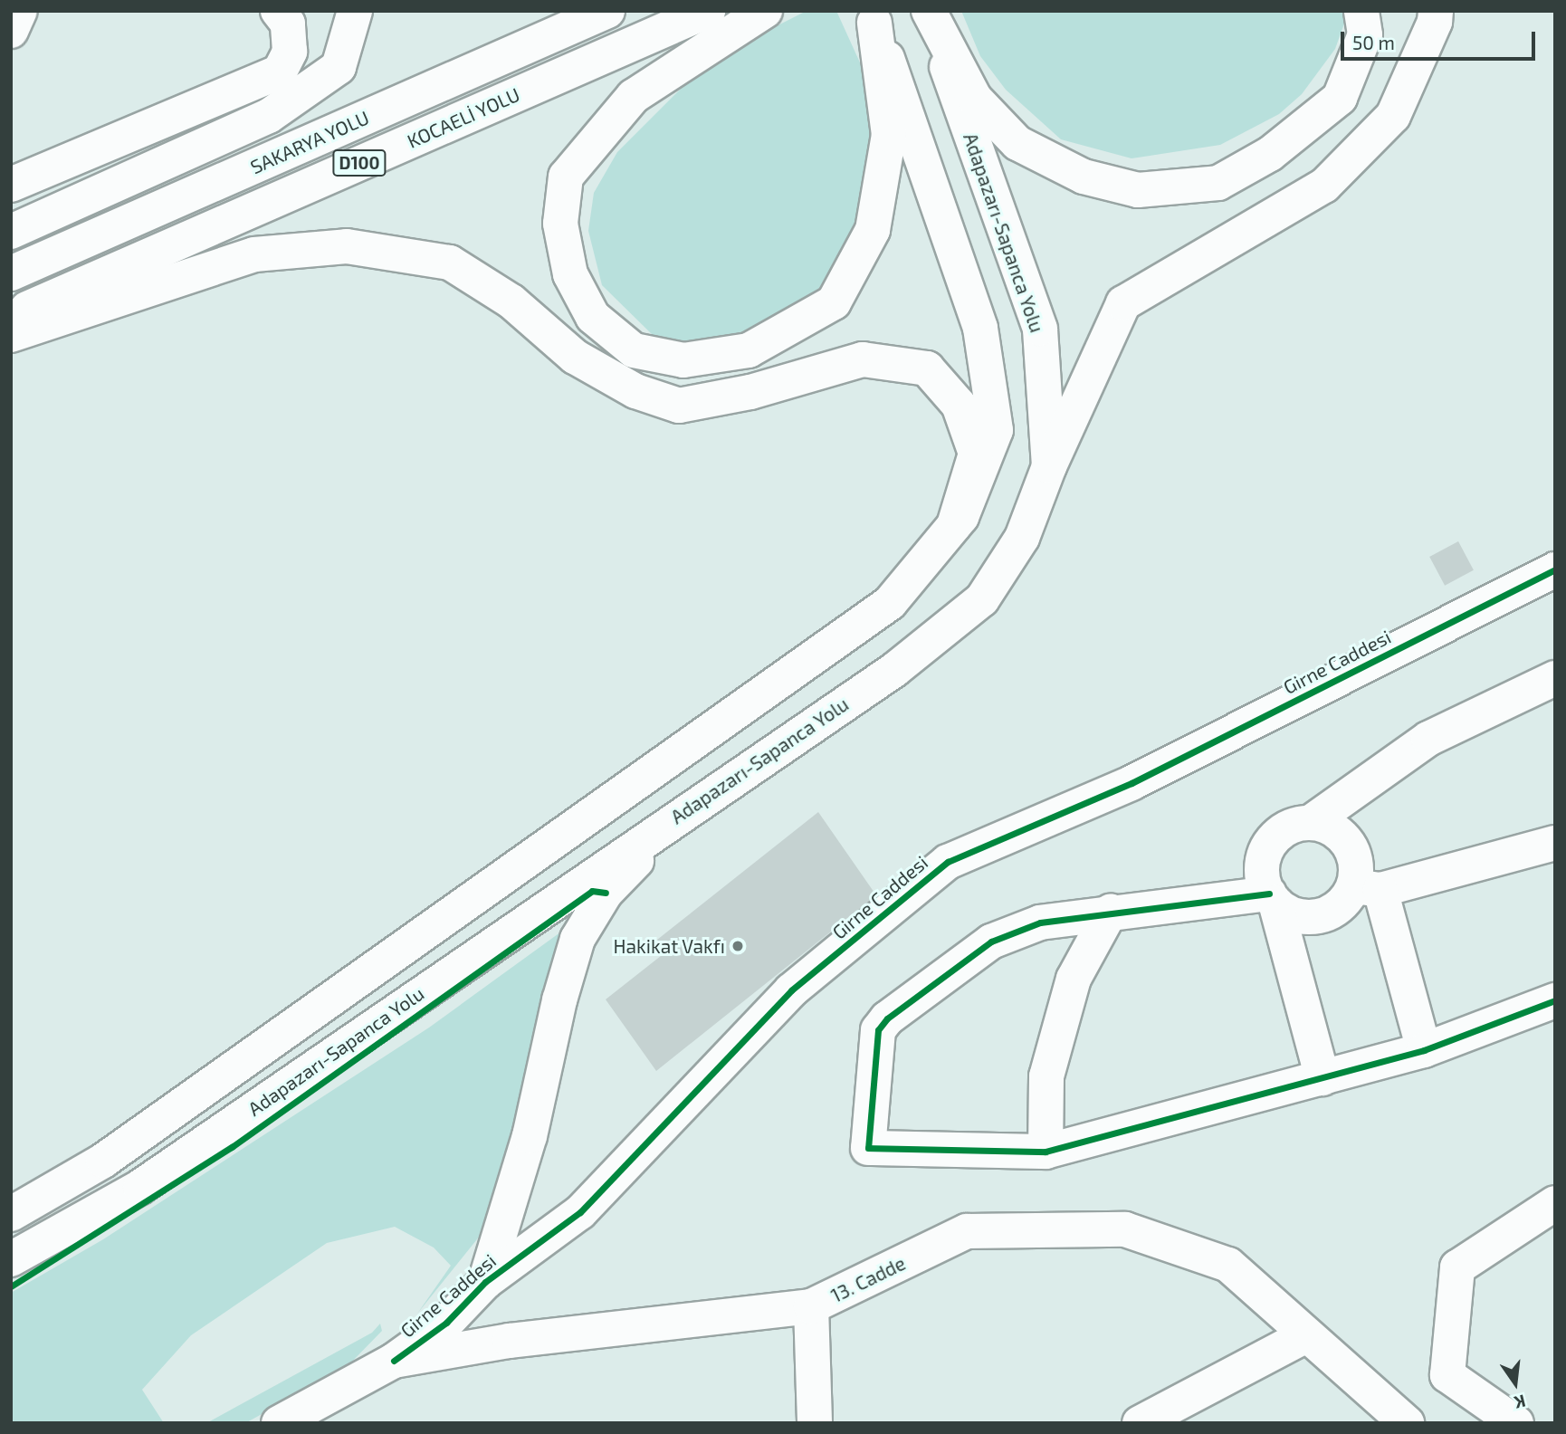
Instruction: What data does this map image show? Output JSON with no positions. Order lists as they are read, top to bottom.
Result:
{
  "streets": {
    "main road": [
      "KOCAELİ YOLU",
      "SAKARYA YOLU",
      "D100",
      "Adapazarı-Sapanca Yolu",
      "Girne Caddesi",
      "13. Cadde"
    ]
  },
  "crossings": [
    ["Girne Caddesi", "13. Cadde"]
  ],
  "places": ["Hakikat Vakfı"],
  "scale_bar": "50 m",
  "north": "bottom"
}
